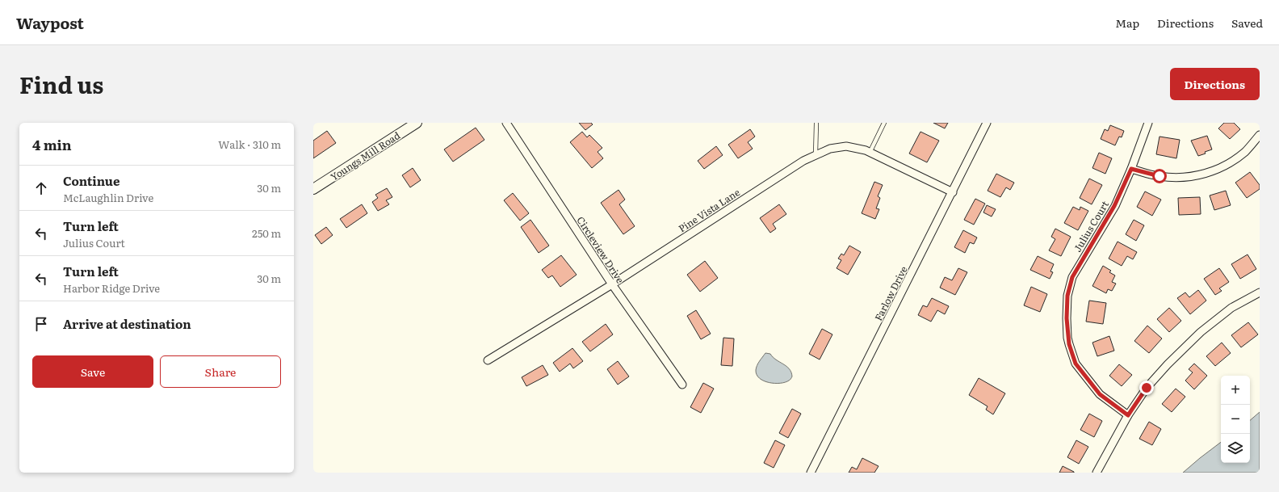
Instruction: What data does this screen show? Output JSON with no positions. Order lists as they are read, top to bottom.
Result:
{
  "streets": {
    "street": [
      "Youngs Mill Road",
      "Pine Vista Lane",
      "Julius Court",
      "Circleview Drive",
      "Farlow Drive"
    ]
  },
  "crossings": [
    ["Pine Vista Lane", "Circleview Drive"],
    ["Pine Vista Lane", "Farlow Drive"]
  ],
  "page": {
    "header": "Waypost",
    "nav": ["Map", "Directions", "Saved"],
    "title": "Find us",
    "buttons": [
      "Directions",
      ["Save", "Share"]
    ],
    "heading": ["4 min", "Walk · 310 m"],
    "list": [
      ["Continue", "McLaughlin Drive", "30 m"],
      ["Turn left", "Julius Court", "250 m"],
      ["Turn left", "Harbor Ridge Drive", "30 m"],
      "Arrive at destination"
    ],
    "map_buttons": ["+", "−"]
  }
}
